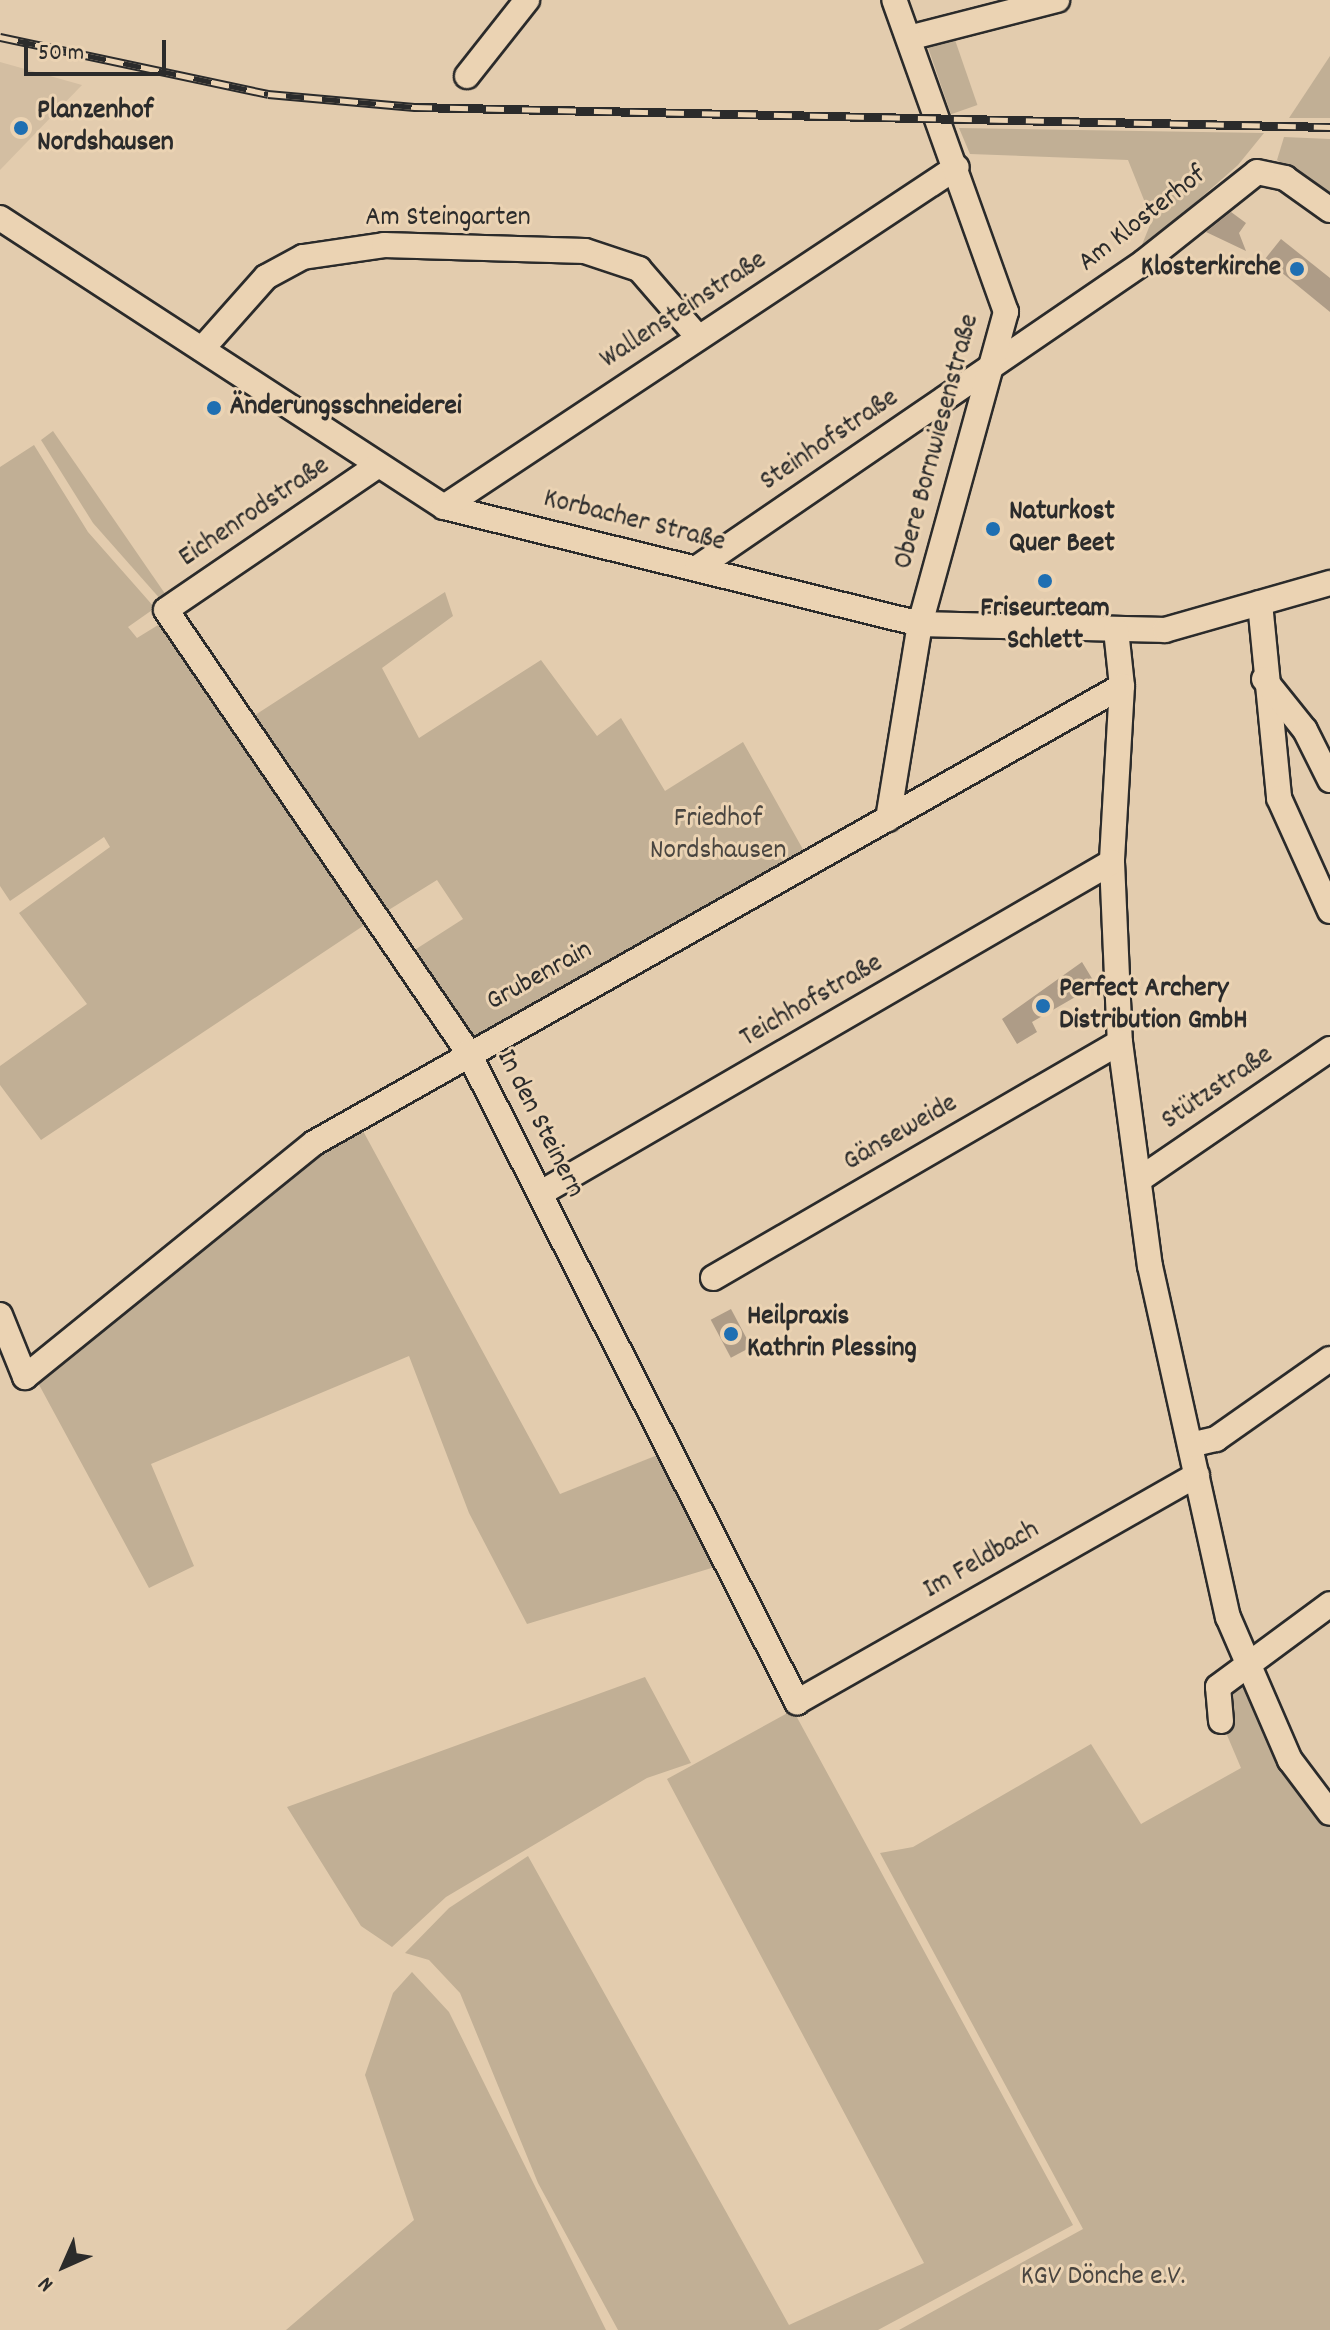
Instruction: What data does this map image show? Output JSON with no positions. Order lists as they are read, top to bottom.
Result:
{
  "streets": {
    "street": [
      "Am Steingarten",
      "Am Klosterhof",
      "Wallensteinstraße",
      "Steinhofstraße",
      "Obere Bornwiesenstraße",
      "Eichenrodstraße",
      "Korbacher Straße",
      "Grubenrain",
      "Teichhofstraße",
      "Stützstraße",
      "In den Steinern",
      "Gänseweide",
      "Im Feldbach"
    ]
  },
  "crossings": [
    ["Am Steingarten", "Wallensteinstraße"],
    ["Am Steingarten", "Korbacher Straße"],
    ["Am Klosterhof", "Steinhofstraße"],
    ["Am Klosterhof", "Obere Bornwiesenstraße"],
    ["Wallensteinstraße", "Obere Bornwiesenstraße"],
    ["Wallensteinstraße", "Korbacher Straße"],
    ["Steinhofstraße", "Obere Bornwiesenstraße"],
    ["Steinhofstraße", "Korbacher Straße"],
    ["Obere Bornwiesenstraße", "Korbacher Straße"],
    ["Obere Bornwiesenstraße", "Grubenrain"],
    ["Eichenrodstraße", "Korbacher Straße"],
    ["Eichenrodstraße", "In den Steinern"],
    ["Grubenrain", "In den Steinern"],
    ["Teichhofstraße", "In den Steinern"],
    ["In den Steinern", "Im Feldbach"]
  ],
  "parks": ["Friedhof Nordshausen", "KGV Dönche e.V."],
  "places": [
    "Planzenhof Nordshausen",
    "Klosterkirche",
    "Änderungsschneiderei",
    "Naturkost Quer Beet",
    "Friseurteam Schlett",
    "Perfect Archery Distribution GmbH",
    "Heilpraxis Kathrin Plessing"
  ],
  "scale_bar": "50 m",
  "north": "bottom left"
}
